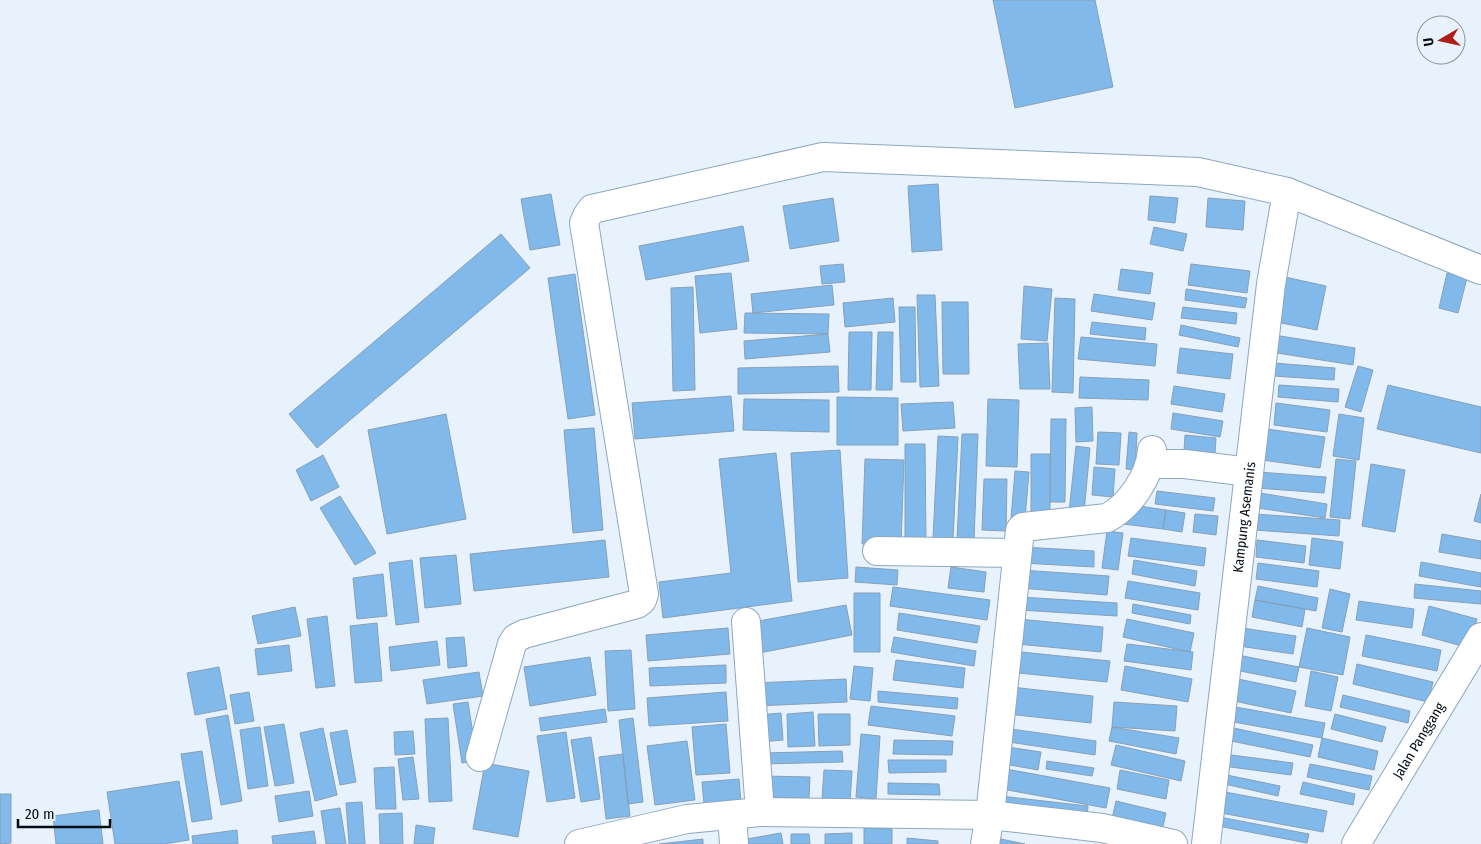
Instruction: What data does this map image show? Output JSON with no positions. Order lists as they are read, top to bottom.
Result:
{
  "streets": {
    "street": ["Kampung Asemanis", "Jalan Panggang"]
  },
  "scale_bar": "20 m",
  "north": "left"
}
